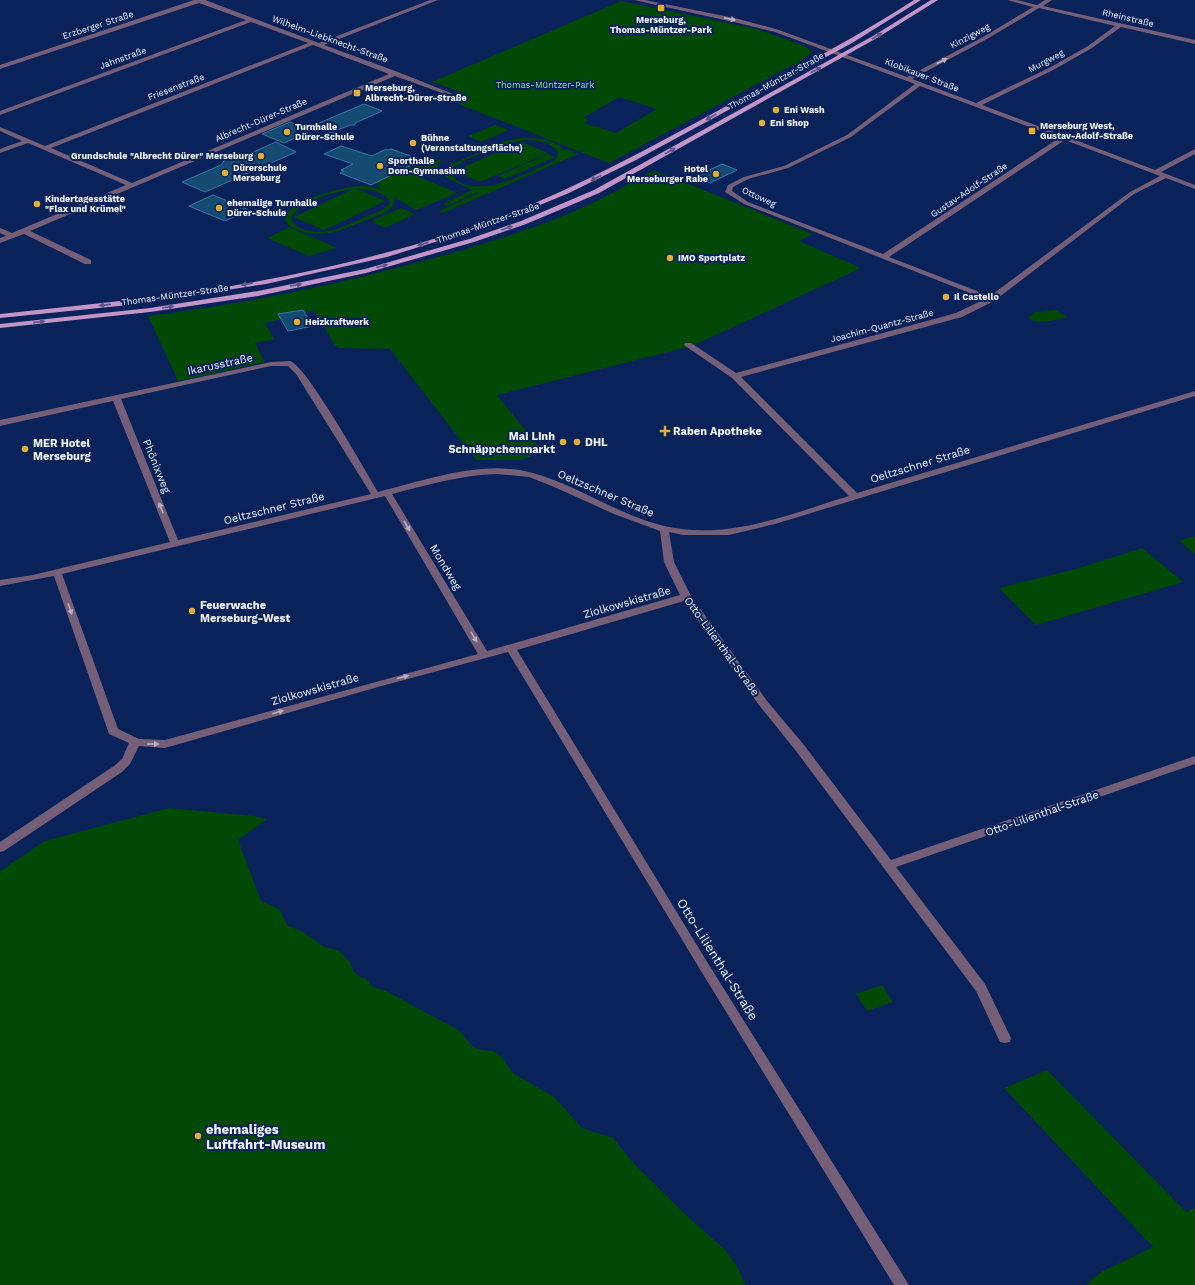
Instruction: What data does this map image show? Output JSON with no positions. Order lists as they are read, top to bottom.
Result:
{
  "streets": {
    "main road": ["Thomas-Müntzer-Straße"],
    "street": [
      "Rheinstraße",
      "Erzberger Straße",
      "Kinzigweg",
      "Wilhelm-Liebknecht-Straße",
      "Jahnstraße",
      "Murgweg",
      "Klobikauer Straße",
      "Friesenstraße",
      "Albrecht-Dürer-Straße",
      "Gustav-Adolf-Straße",
      "Ottoweg",
      "Joachim-Quantz-Straße",
      "Ikarusstraße",
      "Oeltzschner Straße",
      "Phönixweg",
      "Mondweg",
      "Ziolkowskistraße",
      "Otto-Lilienthal-Straße"
    ]
  },
  "crossings": [
    ["Rheinstraße", "Kinzigweg"],
    ["Rheinstraße", "Murgweg"],
    ["Erzberger Straße", "Wilhelm-Liebknecht-Straße"],
    ["Kinzigweg", "Klobikauer Straße"],
    ["Wilhelm-Liebknecht-Straße", "Jahnstraße"],
    ["Wilhelm-Liebknecht-Straße", "Friesenstraße"],
    ["Wilhelm-Liebknecht-Straße", "Albrecht-Dürer-Straße"],
    ["Murgweg", "Klobikauer Straße"],
    ["Klobikauer Straße", "Thomas-Müntzer-Straße"],
    ["Klobikauer Straße", "Gustav-Adolf-Straße"],
    ["Klobikauer Straße", "Ottoweg"],
    ["Klobikauer Straße", "Joachim-Quantz-Straße"],
    ["Gustav-Adolf-Straße", "Ottoweg"],
    ["Ottoweg", "Joachim-Quantz-Straße"],
    ["Ikarusstraße", "Oeltzschner Straße"],
    ["Ikarusstraße", "Phönixweg"],
    ["Oeltzschner Straße", "Phönixweg"],
    ["Oeltzschner Straße", "Mondweg"],
    ["Oeltzschner Straße", "Ziolkowskistraße"],
    ["Oeltzschner Straße", "Otto-Lilienthal-Straße"],
    ["Mondweg", "Ziolkowskistraße"],
    ["Ziolkowskistraße", "Otto-Lilienthal-Straße"]
  ],
  "one_way": ["Kinzigweg", "Phönixweg", "Mondweg"],
  "parks": ["Thomas-Müntzer-Park"],
  "places": {
    "transit": ["Merseburg, Thomas-Müntzer-Park", "Merseburg, Albrecht-Dürer-Straße", "Merseburg West, Gustav-Adolf-Straße"],
    "other": [
      "Eni Wash",
      "Eni Shop",
      "Turnhalle Dürer-Schule",
      "Bühne (Veranstaltungsfläche)",
      "Grundschule \"Albrecht Dürer\" Merseburg",
      "Sporthalle Dom-Gymnasium",
      "Dürerschule Merseburg",
      "Hotel Merseburger Rabe",
      "Kindertagesstätte \"Flax und Krümel\"",
      "ehemalige Turnhalle Dürer-Schule",
      "IMO Sportplatz",
      "Il Castello",
      "Heizkraftwerk",
      "Mai Linh Schnäppchenmarkt",
      "DHL",
      "MER Hotel Merseburg",
      "Feuerwache Merseburg-West",
      "ehemaliges Luftfahrt-Museum"
    ],
    "health": ["Raben Apotheke"]
  }
}
